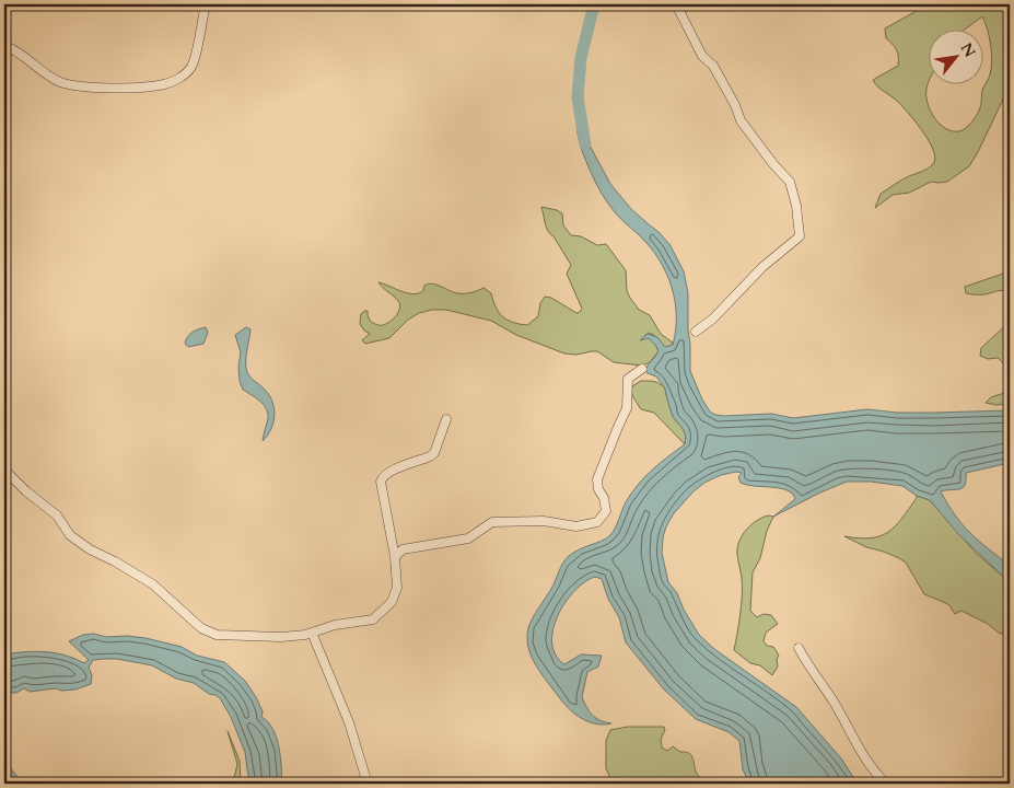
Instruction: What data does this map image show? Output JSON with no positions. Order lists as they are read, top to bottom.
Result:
{
  "north": "top right"
}
